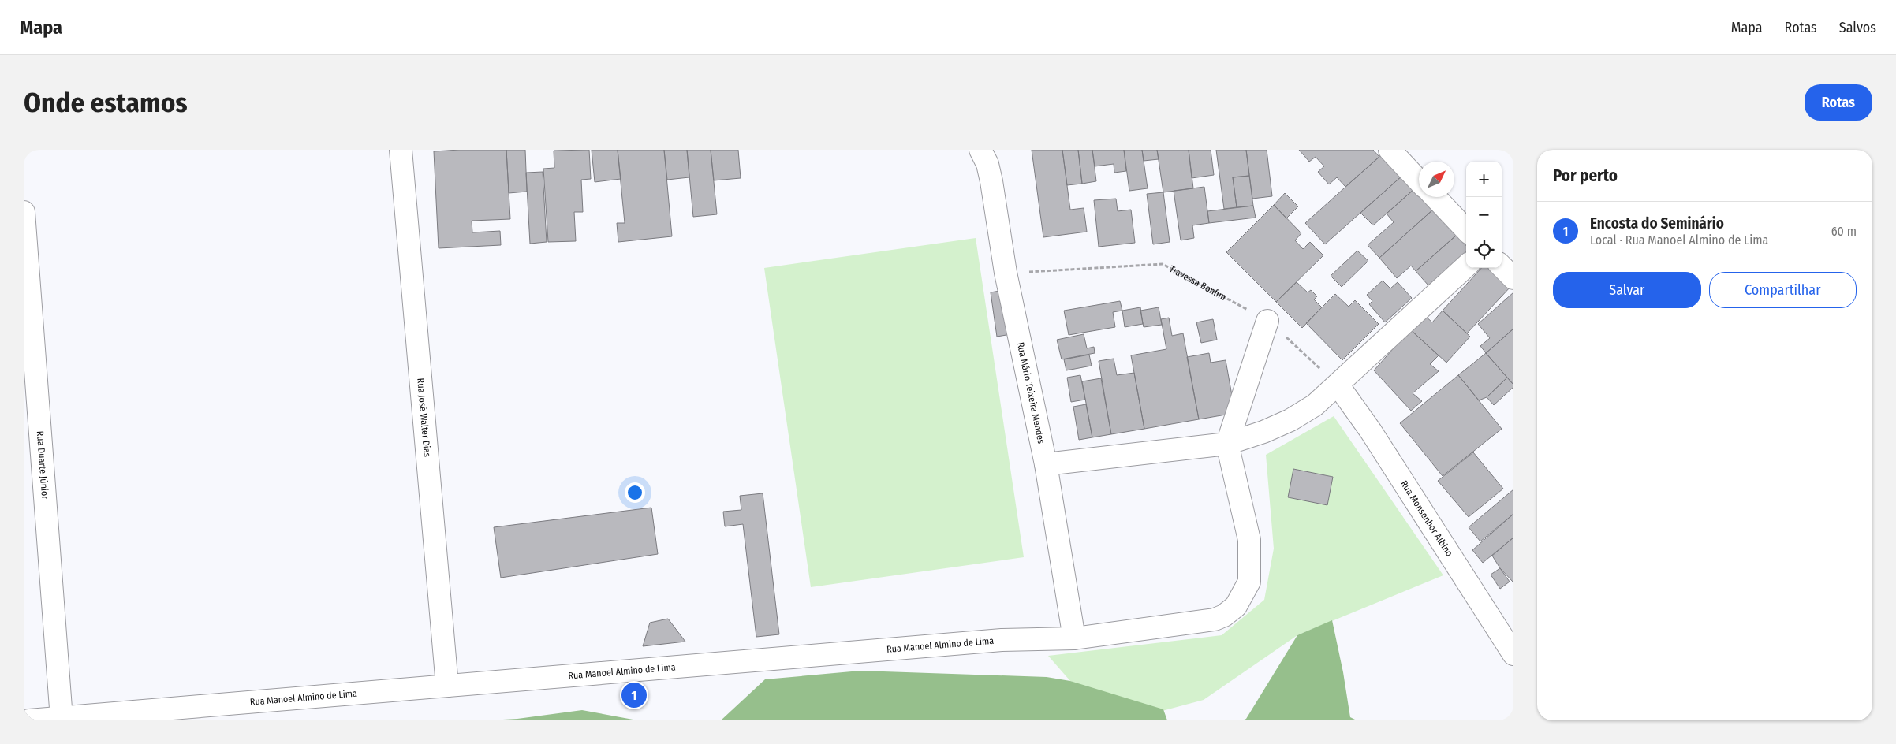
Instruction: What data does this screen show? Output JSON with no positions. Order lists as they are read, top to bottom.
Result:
{
  "streets": {
    "street": [
      "Rua Mário Teixeira Mendes",
      "Rua José Walter Dias",
      "Rua Duarte Júnior",
      "Rua Monsenhor Albino",
      "Rua Manoel Almino de Lima"
    ],
    "path": ["Travessa Bonfim"]
  },
  "crossings": [
    ["Travessa Bonfim", "Rua Mário Teixeira Mendes"],
    ["Travessa Bonfim", "Rua Monsenhor Albino"],
    ["Rua Mário Teixeira Mendes", "Rua Manoel Almino de Lima"],
    ["Rua José Walter Dias", "Rua Manoel Almino de Lima"],
    ["Rua Duarte Júnior", "Rua Manoel Almino de Lima"]
  ],
  "north": "top right",
  "page": {
    "header": "Mapa",
    "nav": ["Mapa", "Rotas", "Salvos"],
    "buttons": [
      "Rotas",
      ["Salvar", "Compartilhar"]
    ],
    "title": "Onde estamos",
    "heading": "Por perto",
    "map_buttons": ["+", "−"],
    "list": [
      {
        "mark": "1",
        "name": "Encosta do Seminário",
        "note": "Local · Rua Manoel Almino de Lima",
        "value": "60 m"
      }
    ],
    "pins": "1"
  }
}
